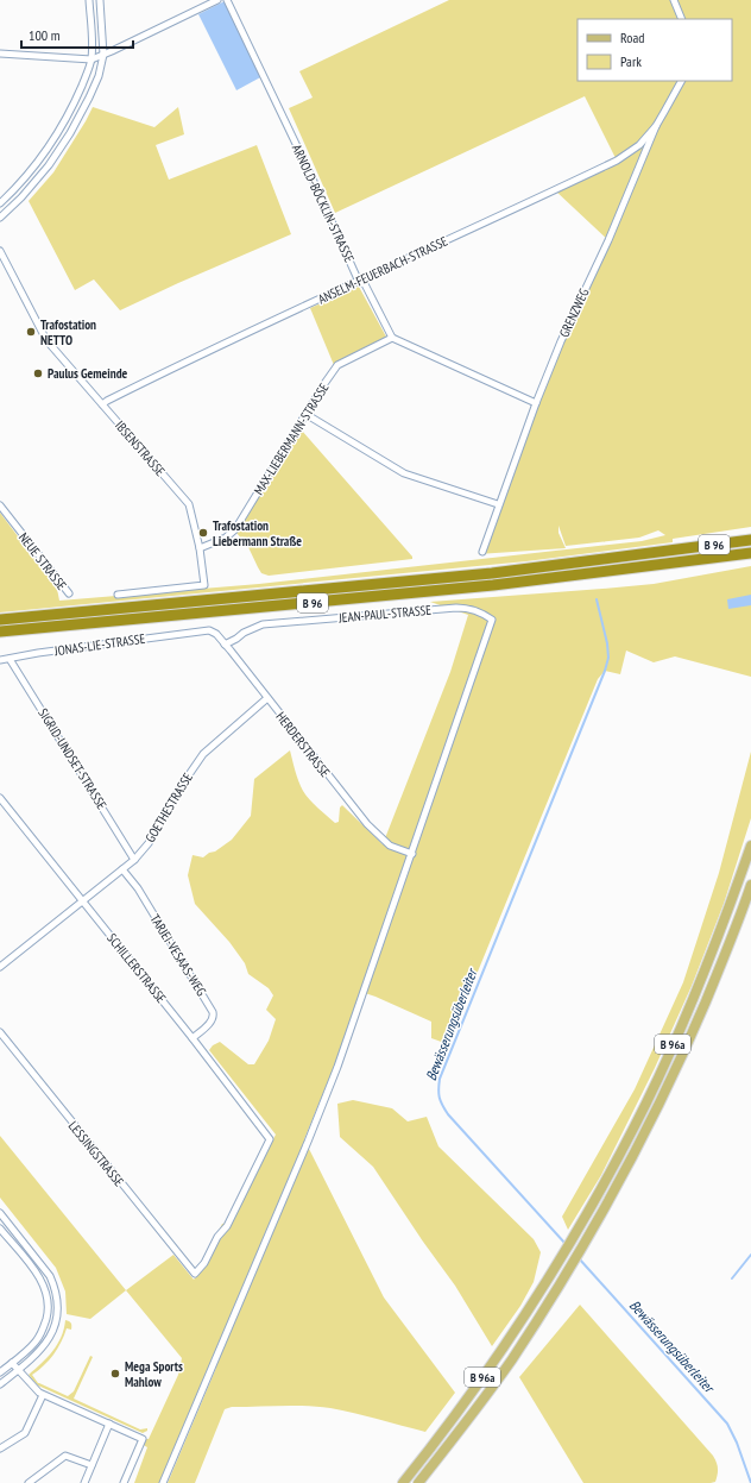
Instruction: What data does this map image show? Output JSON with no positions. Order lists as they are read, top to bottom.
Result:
{
  "streets": {
    "highway": ["B 96"],
    "main road": ["B 96a"],
    "street": [
      "ARNOLD-BÖCKLIN-STRASSE",
      "ANSELM-FEUERBACH-STRASSE",
      "GRENZWEG",
      "MAX-LIEBERMANN-STRASSE",
      "IBSENSTRASSE",
      "NEUE STRASSE",
      "JEAN-PAUL-STRASSE",
      "JONAS-LIE-STRASSE",
      "HERDERSTRASSE",
      "SIGRID-UNDSET-STRASSE",
      "GOETHESTRASSE",
      "TARJEI-VESAAS-WEG",
      "SCHILLERSTRASSE",
      "LESSINGSTRASSE"
    ]
  },
  "crossings": [
    ["ARNOLD-BÖCKLIN-STRASSE", "ANSELM-FEUERBACH-STRASSE"],
    ["ARNOLD-BÖCKLIN-STRASSE", "MAX-LIEBERMANN-STRASSE"],
    ["ANSELM-FEUERBACH-STRASSE", "GRENZWEG"],
    ["ANSELM-FEUERBACH-STRASSE", "IBSENSTRASSE"],
    ["MAX-LIEBERMANN-STRASSE", "IBSENSTRASSE"],
    ["JEAN-PAUL-STRASSE", "HERDERSTRASSE"],
    ["JONAS-LIE-STRASSE", "HERDERSTRASSE"],
    ["JONAS-LIE-STRASSE", "SIGRID-UNDSET-STRASSE"],
    ["HERDERSTRASSE", "GOETHESTRASSE"],
    ["SIGRID-UNDSET-STRASSE", "GOETHESTRASSE"],
    ["GOETHESTRASSE", "TARJEI-VESAAS-WEG"],
    ["GOETHESTRASSE", "SCHILLERSTRASSE"],
    ["TARJEI-VESAAS-WEG", "SCHILLERSTRASSE"],
    ["SCHILLERSTRASSE", "LESSINGSTRASSE"]
  ],
  "water": ["Bewässerungsüberleiter"],
  "places": [
    "Trafostation NETTO",
    "Paulus Gemeinde",
    "Trafostation Liebermann Straße",
    "Mega Sports Mahlow"
  ],
  "legend": ["Road", "Park"],
  "scale_bar": "100 m"
}
